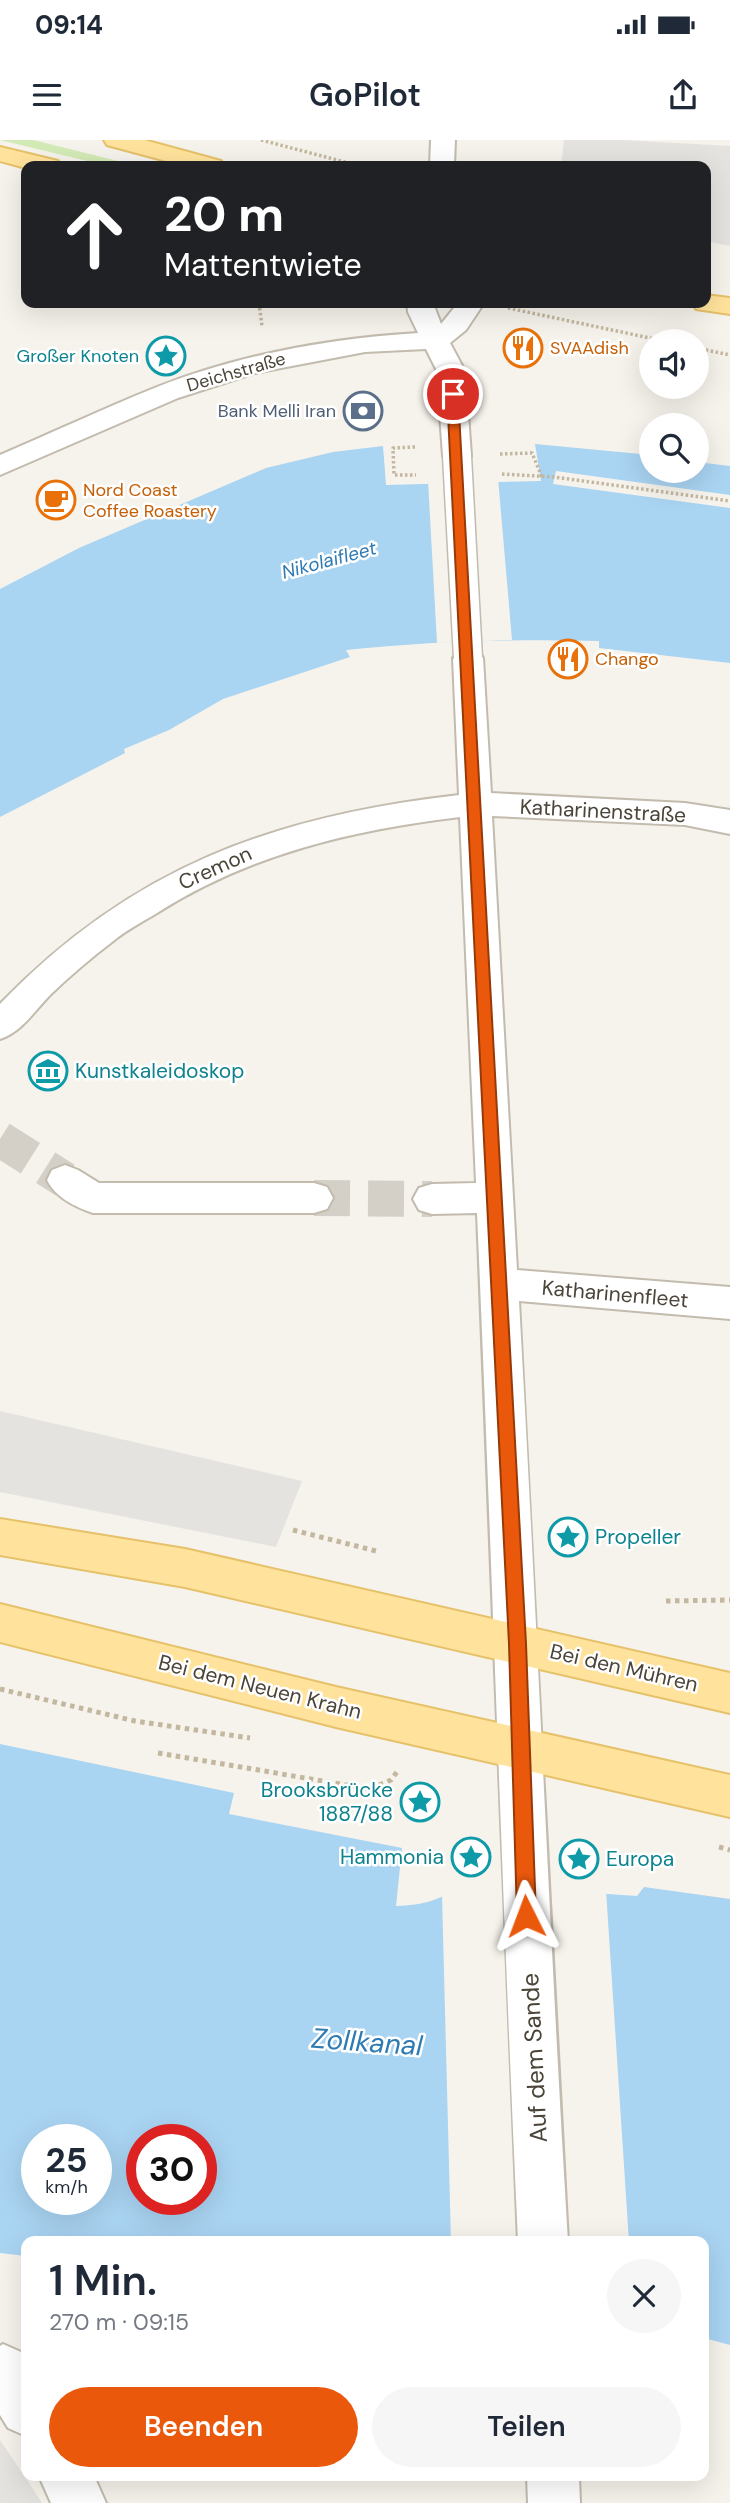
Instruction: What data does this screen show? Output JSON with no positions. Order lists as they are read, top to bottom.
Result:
{
  "streets": {
    "main road": ["Bei den Mühren", "Bei dem Neuen Krahn"],
    "street": [
      "Deichstraße",
      "Katharinenstraße",
      "Cremon",
      "Katharinenfleet",
      "Auf dem Sande"
    ]
  },
  "crossings": [
    ["Deichstraße", "Auf dem Sande"],
    ["Katharinenstraße", "Cremon"],
    ["Katharinenstraße", "Auf dem Sande"],
    ["Cremon", "Auf dem Sande"],
    ["Katharinenfleet", "Auf dem Sande"],
    ["Bei den Mühren", "Auf dem Sande"],
    ["Bei dem Neuen Krahn", "Auf dem Sande"]
  ],
  "water": ["Nikolaifleet", "Zollkanal"],
  "places": {
    "restaurant": ["SVAAdish", "Chango"],
    "place": [
      "Großer Knoten",
      "Propeller",
      "Brooksbrücke 1887/88",
      "Hammonia",
      "Europa"
    ],
    "bank": ["Bank Melli Iran"],
    "cafe": ["Nord Coast Coffee Roastery"],
    "museum": ["Kunstkaleidoskop"]
  },
  "page": {
    "status": "09:14",
    "header": "GoPilot",
    "turn": ["20 m", "Mattentwiete"],
    "speed": "25 km/h",
    "limit": "30",
    "heading": ["1 Min.", "270 m · 09:15"],
    "buttons": ["Beenden", "Teilen"]
  }
}
